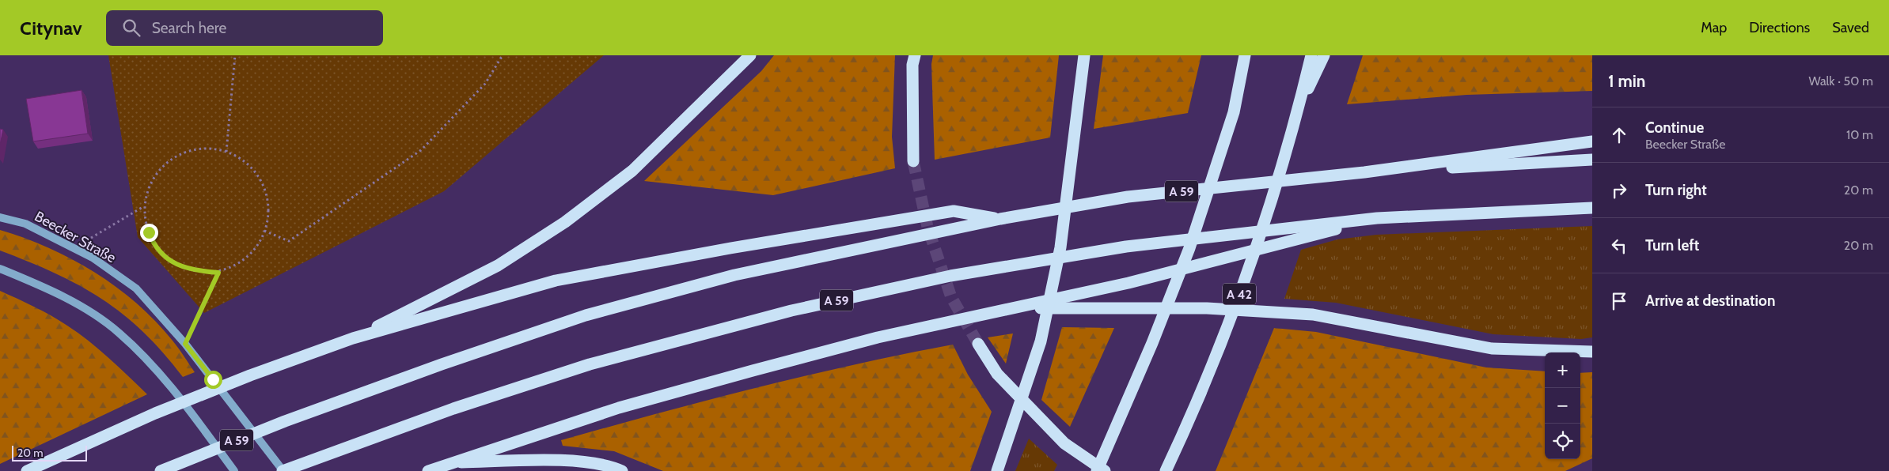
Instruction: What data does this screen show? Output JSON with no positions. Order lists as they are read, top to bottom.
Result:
{
  "streets": {
    "highway": ["A 59", "A 42"],
    "street": ["Beecker Straße"]
  },
  "crossings": [
    ["A 59", "Beecker Straße"]
  ],
  "scale_bar": "20 m",
  "page": {
    "header": "Citynav",
    "search": "Search here",
    "nav": ["Map", "Directions", "Saved"],
    "heading": ["1 min", "Walk · 50 m"],
    "list": [
      ["Continue", "Beecker Straße", "10 m"],
      ["Turn right", "20 m"],
      ["Turn left", "20 m"],
      "Arrive at destination"
    ],
    "map_buttons": ["+", "−"],
    "scale": "20 m"
  }
}
